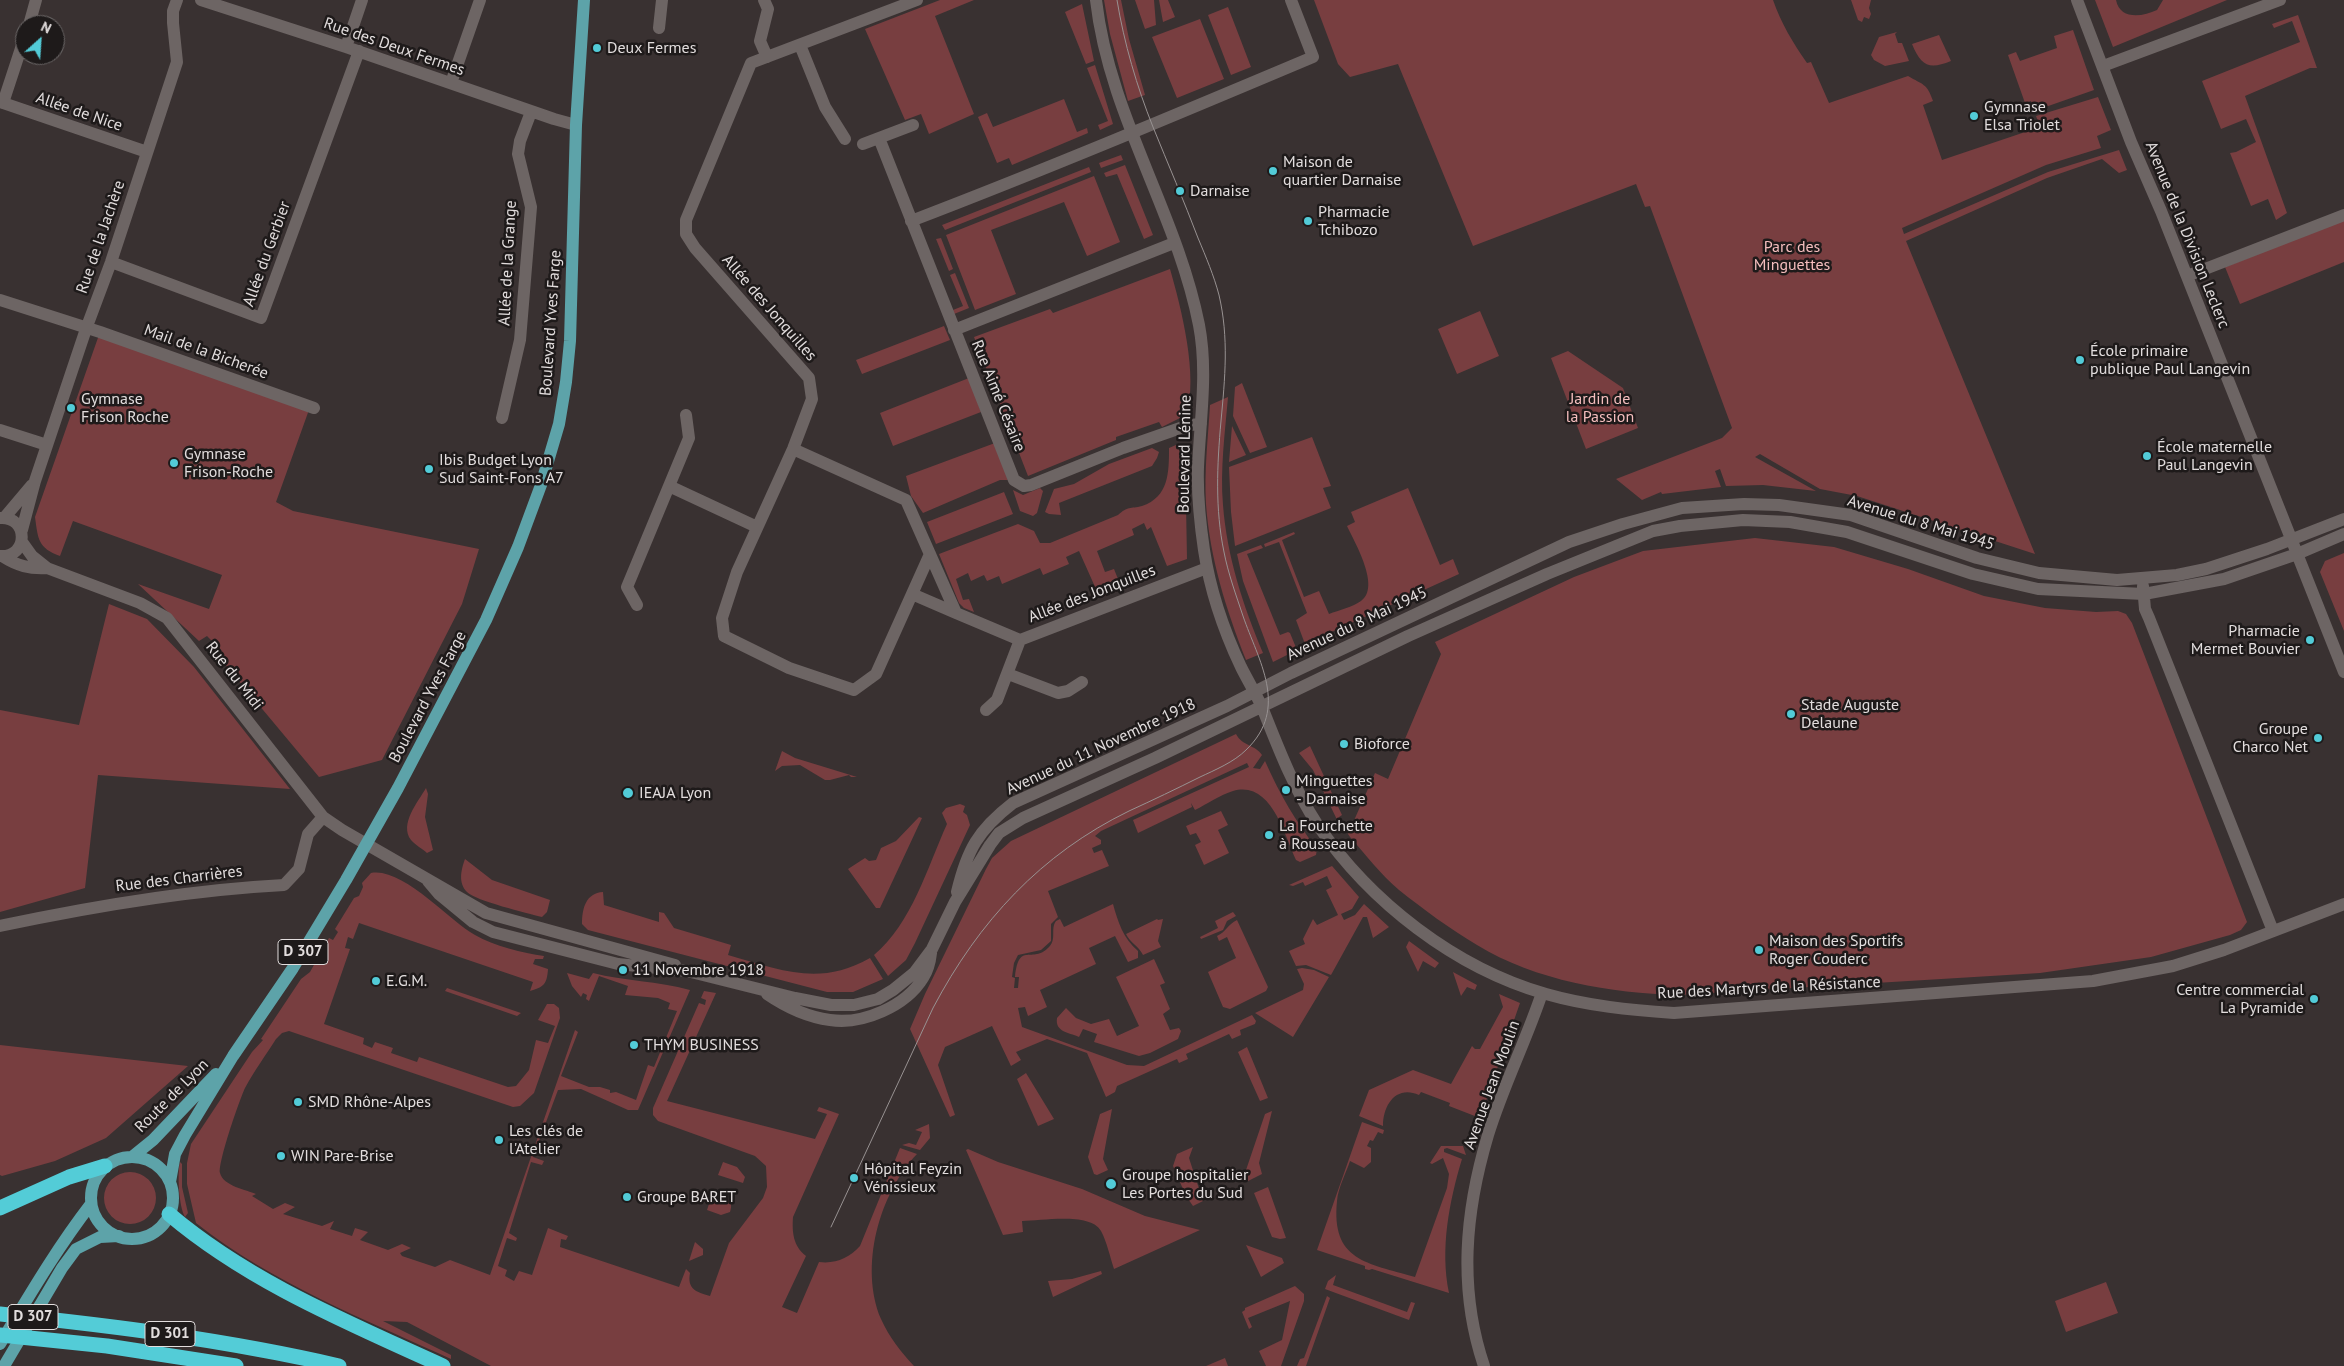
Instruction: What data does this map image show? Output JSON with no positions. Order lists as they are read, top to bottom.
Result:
{
  "streets": {
    "highway": ["D 301"],
    "main road": ["Boulevard Yves Farge", "D 307", "Route de Lyon"],
    "street": [
      "Rue des Deux Fermes",
      "Allée de Nice",
      "Avenue de la Division Leclerc",
      "Rue de la Jachère",
      "Allée du Gerbier",
      "Allée de la Grange",
      "Allée des Jonquilles",
      "Mail de la Bicherée",
      "Rue Aimé Césaire",
      "Boulevard Lénine",
      "Avenue du 8 Mai 1945",
      "Rue du Midi",
      "Avenue du 11 Novembre 1918",
      "Rue des Charrières",
      "Rue des Martyrs de la Résistance",
      "Avenue Jean Moulin"
    ]
  },
  "crossings": [
    ["Rue des Deux Fermes", "Allée du Gerbier"],
    ["Rue des Deux Fermes", "Allée de la Grange"],
    ["Rue des Deux Fermes", "Boulevard Yves Farge"],
    ["Allée de Nice", "Rue de la Jachère"],
    ["Avenue de la Division Leclerc", "Avenue du 8 Mai 1945"],
    ["Rue de la Jachère", "Allée du Gerbier"],
    ["Rue de la Jachère", "Mail de la Bicherée"],
    ["Rue de la Jachère", "Rue du Midi"],
    ["Allée des Jonquilles", "Boulevard Lénine"],
    ["Boulevard Yves Farge", "Rue du Midi"],
    ["Boulevard Yves Farge", "Avenue du 11 Novembre 1918"],
    ["Boulevard Yves Farge", "Route de Lyon"],
    ["Rue Aimé Césaire", "Boulevard Lénine"],
    ["Boulevard Lénine", "Avenue du 8 Mai 1945"],
    ["Boulevard Lénine", "Avenue du 11 Novembre 1918"],
    ["Boulevard Lénine", "Rue des Martyrs de la Résistance"],
    ["Avenue du 8 Mai 1945", "Avenue du 11 Novembre 1918"],
    ["Avenue du 8 Mai 1945", "Rue des Martyrs de la Résistance"],
    ["Rue du Midi", "Avenue du 11 Novembre 1918"],
    ["Rue du Midi", "Rue des Charrières"],
    ["Rue du Midi", "Route de Lyon"],
    ["Avenue du 11 Novembre 1918", "Rue des Martyrs de la Résistance"],
    ["Avenue du 11 Novembre 1918", "Route de Lyon"],
    ["D 307", "Route de Lyon"],
    ["Rue des Martyrs de la Résistance", "Avenue Jean Moulin"]
  ],
  "parks": ["Parc des Minguettes", "Jardin de la Passion"],
  "places": [
    "Deux Fermes",
    "Gymnase Elsa Triolet",
    "Maison de quartier Darnaise",
    "Darnaise",
    "Pharmacie Tchibozo",
    "École primaire publique Paul Langevin",
    "Gymnase Frison Roche",
    "École maternelle Paul Langevin",
    "Gymnase Frison-Roche",
    "Ibis Budget Lyon Sud Saint-Fons A7",
    "Pharmacie Mermet Bouvier",
    "Stade Auguste Delaune",
    "Groupe Charco Net",
    "Bioforce",
    "Minguettes - Darnaise",
    "IEAJA Lyon",
    "La Fourchette à Rousseau",
    "Maison des Sportifs Roger Couderc",
    "11 Novembre 1918",
    "E.G.M.",
    "Centre commercial La Pyramide",
    "THYM BUSINESS",
    "SMD Rhône-Alpes",
    "Les clés de l'Atelier",
    "WIN Pare-Brise",
    "Hôpital Feyzin Vénissieux",
    "Groupe hospitalier Les Portes du Sud",
    "Groupe BARET"
  ],
  "north": "top right"
}
